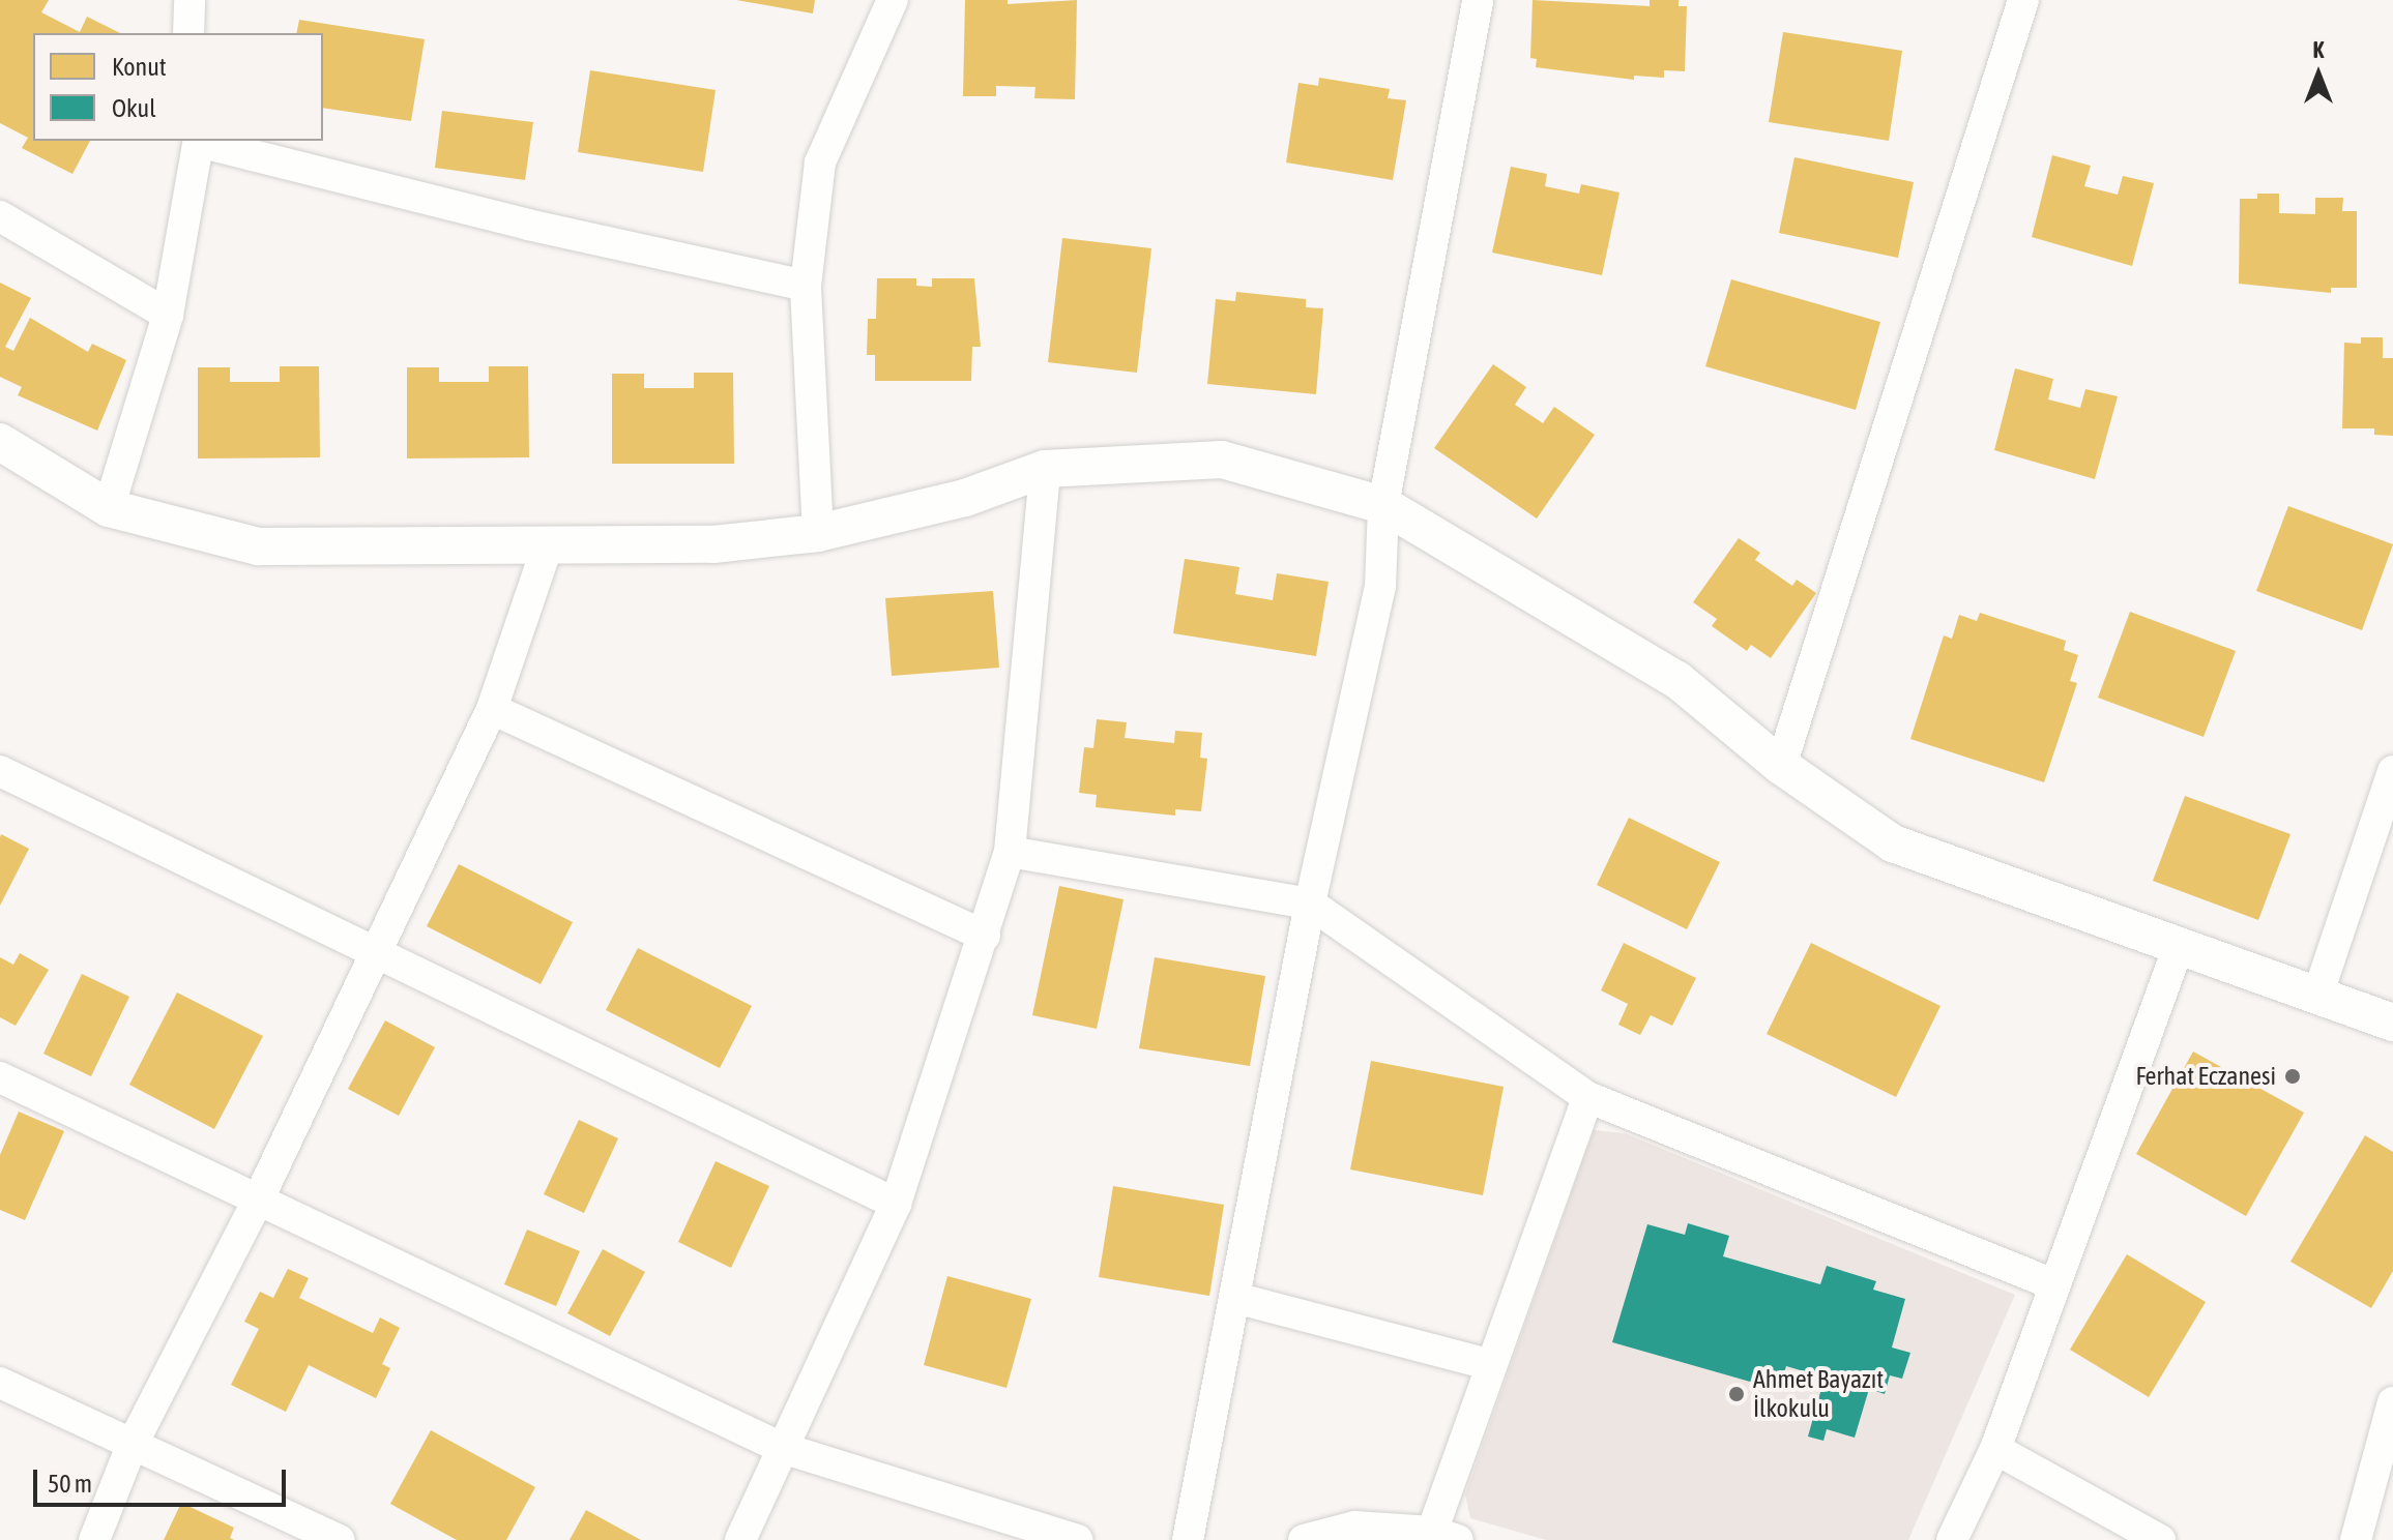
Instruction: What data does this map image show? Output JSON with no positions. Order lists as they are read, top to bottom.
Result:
{
  "places": ["Ferhat Eczanesi", "Ahmet Bayazıt İlkokulu"],
  "legend": ["Konut", "Okul"],
  "scale_bar": "50 m",
  "north": "top"
}
